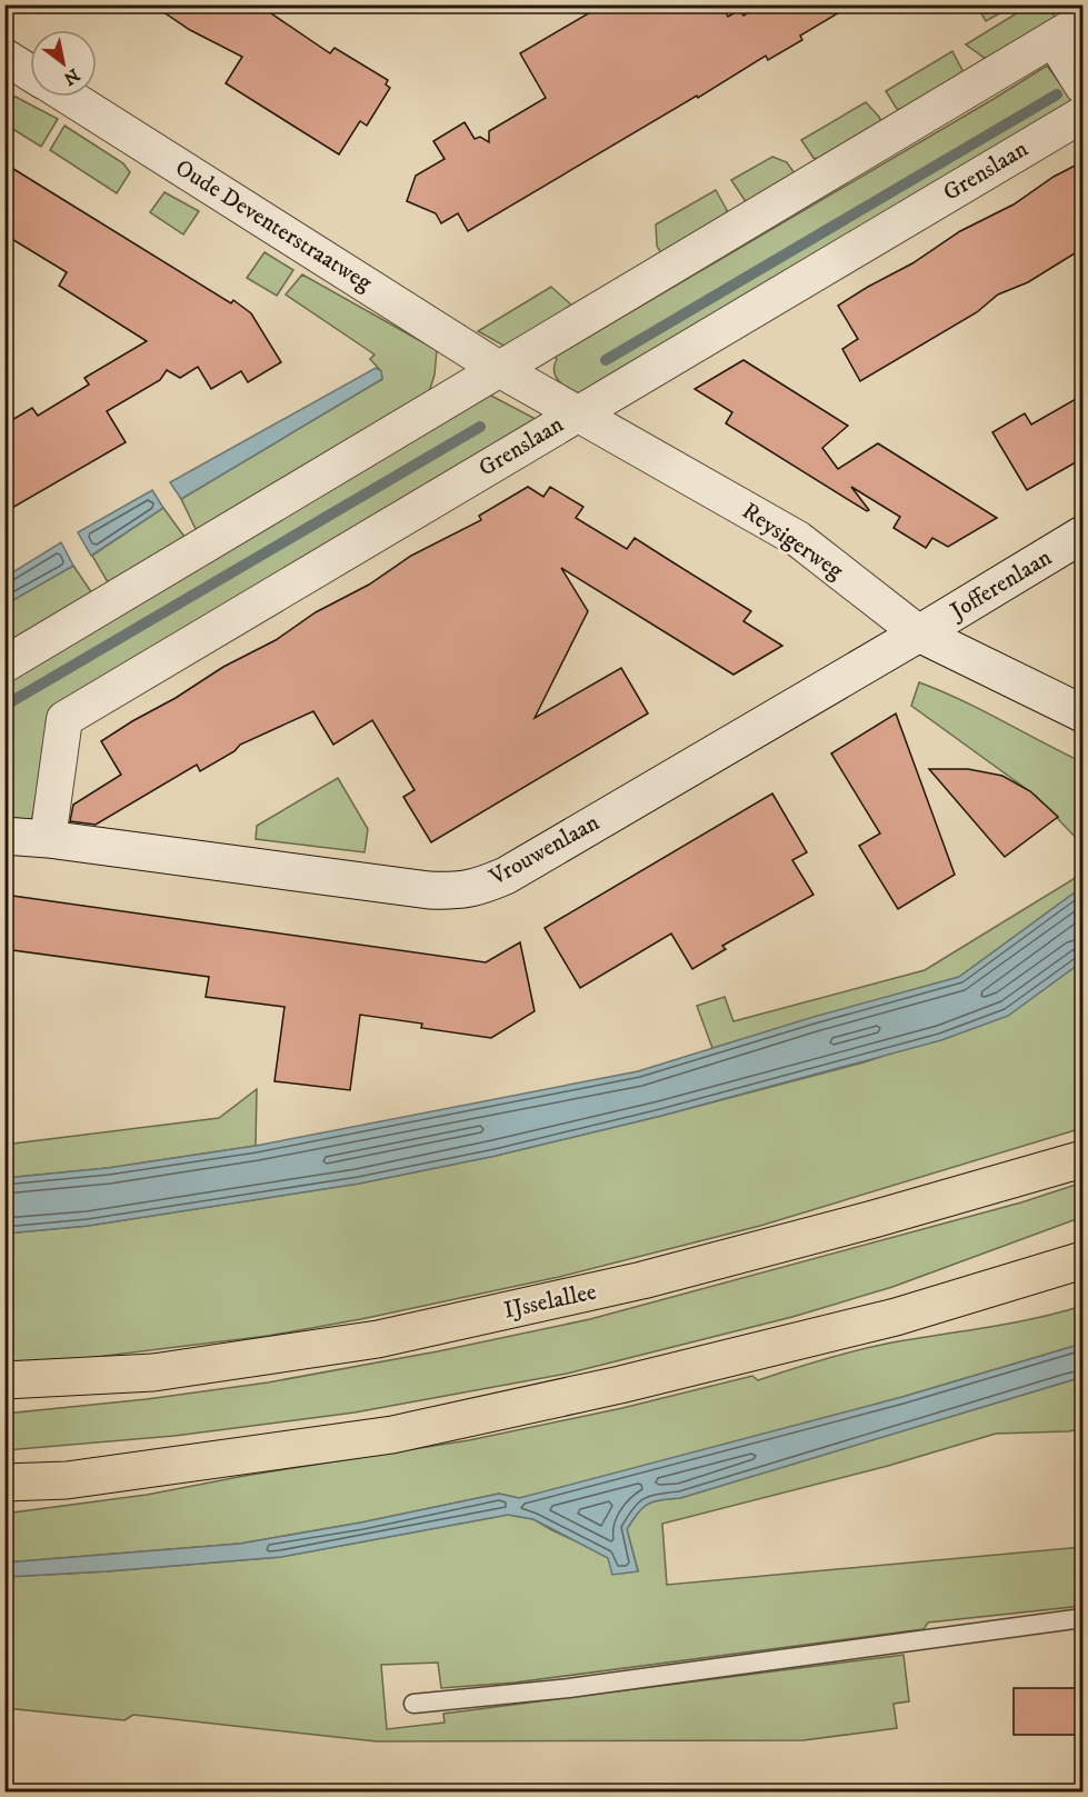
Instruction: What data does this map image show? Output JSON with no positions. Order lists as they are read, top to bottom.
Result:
{
  "streets": {
    "main road": ["IJsselallee"],
    "street": [
      "Grenslaan",
      "Oude Deventerstraatweg",
      "Reysigerweg",
      "Jofferenlaan",
      "Vrouwenlaan"
    ]
  },
  "crossings": [
    ["Grenslaan", "Reysigerweg"],
    ["Grenslaan", "Vrouwenlaan"],
    ["Oude Deventerstraatweg", "Reysigerweg"],
    ["Reysigerweg", "Jofferenlaan"],
    ["Reysigerweg", "Vrouwenlaan"],
    ["Jofferenlaan", "Vrouwenlaan"]
  ],
  "north": "bottom right"
}
